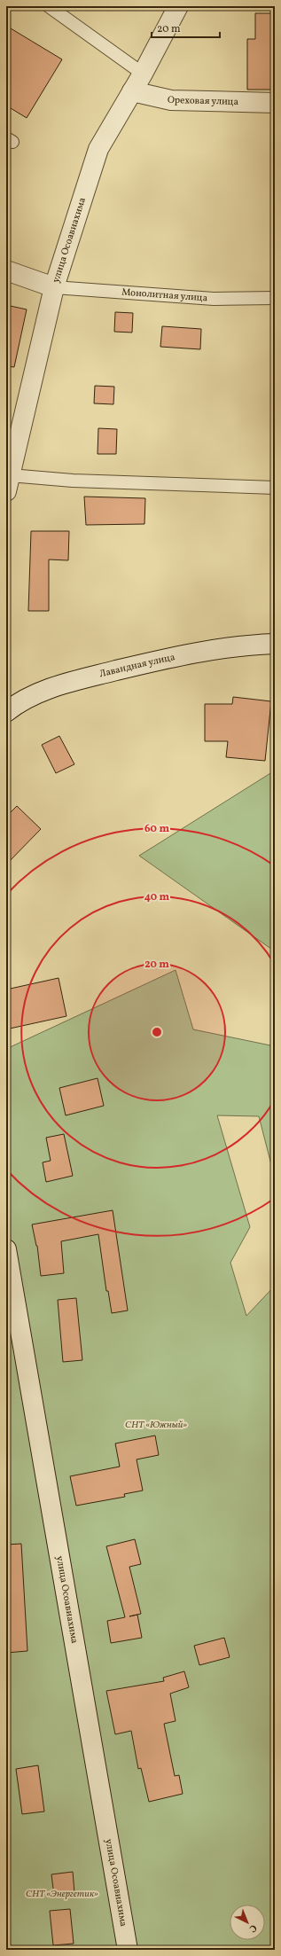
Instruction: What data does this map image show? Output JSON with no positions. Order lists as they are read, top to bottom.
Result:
{
  "streets": {
    "street": ["Ореховая улица", "улица Осоавиахима", "Лавандная улица"],
    "lane": ["Монолитная улица"]
  },
  "crossings": [
    ["Ореховая улица", "улица Осоавиахима"],
    ["улица Осоавиахима", "Монолитная улица"]
  ],
  "parks": ["СНТ «Южный»", "СНТ «Энергетик»"],
  "scale_bar": "20 m",
  "north": "bottom right",
  "rings": ["60 m", "40 m", "20 m"]
}
